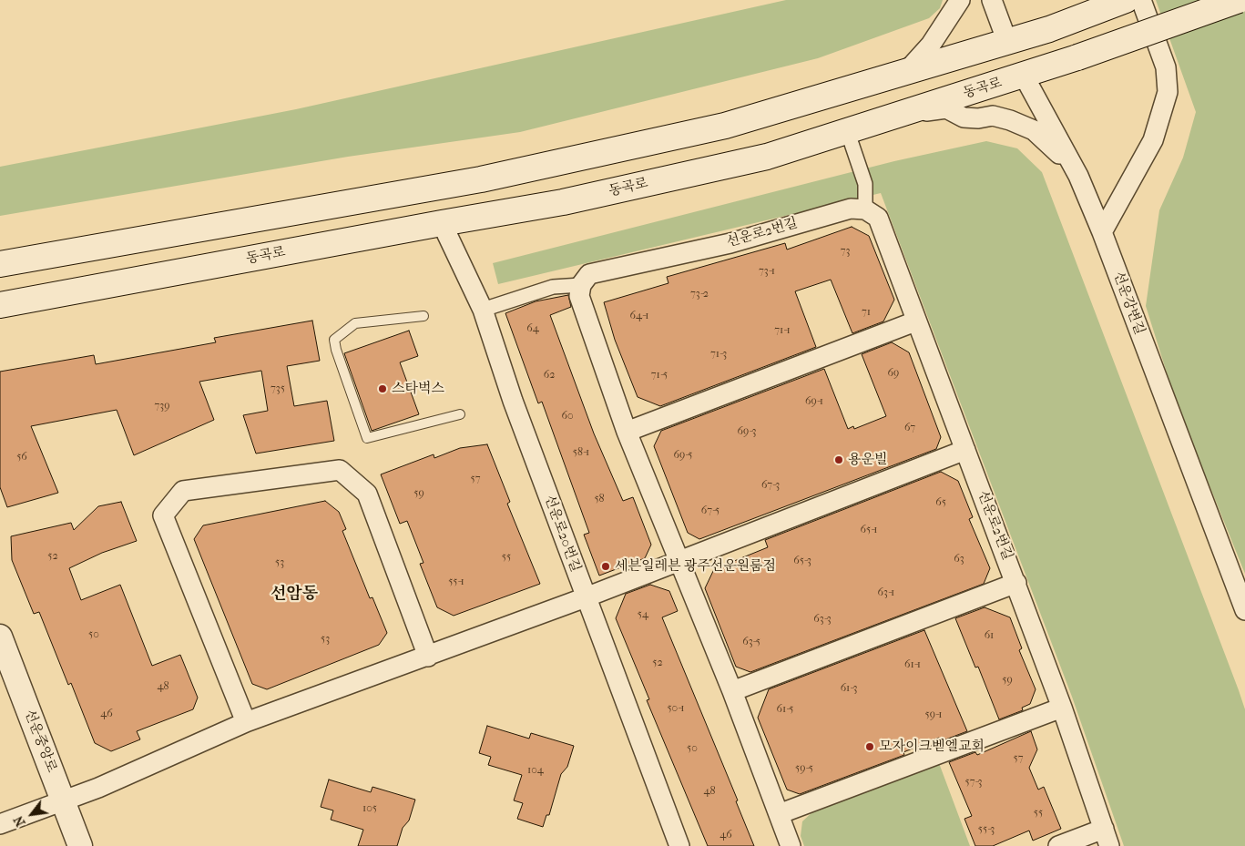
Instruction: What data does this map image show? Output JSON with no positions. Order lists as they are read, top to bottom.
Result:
{
  "streets": {
    "main road": ["동곡로"],
    "street": [
      "선운로2번길",
      "선운강변길",
      "선운로20번길",
      "선운중앙로"
    ]
  },
  "crossings": [
    ["동곡로", "선운로20번길"]
  ],
  "districts": ["선암동"],
  "places": [
    "스타벅스",
    "용운빌",
    "세븐일레븐 광주선운원룸점",
    "모자이크벧엘교회"
  ],
  "house_numbers": [
    "73",
    "73-1",
    "73-2",
    "71",
    "64-1",
    "64",
    "71-1",
    "71-3",
    "69",
    "62",
    "71-5",
    "735",
    "69-1",
    "739",
    "60",
    "67",
    "69-3",
    "58-1",
    "69-5",
    "56",
    "57",
    "67-3",
    "59",
    "58",
    "65",
    "67-5",
    "65-1",
    "52",
    "55",
    "63",
    "65-3",
    "53",
    "55-1",
    "63-1",
    "54",
    "63-3",
    "50",
    "61",
    "53",
    "63-5",
    "52",
    "61-1",
    "59",
    "48",
    "61-3",
    "50-1",
    "61-5",
    "46",
    "59-1",
    "50",
    "57",
    "59-5",
    "104",
    "57-3",
    "48",
    "105",
    "55",
    "55-3",
    "46"
  ],
  "north": "bottom left"
}
